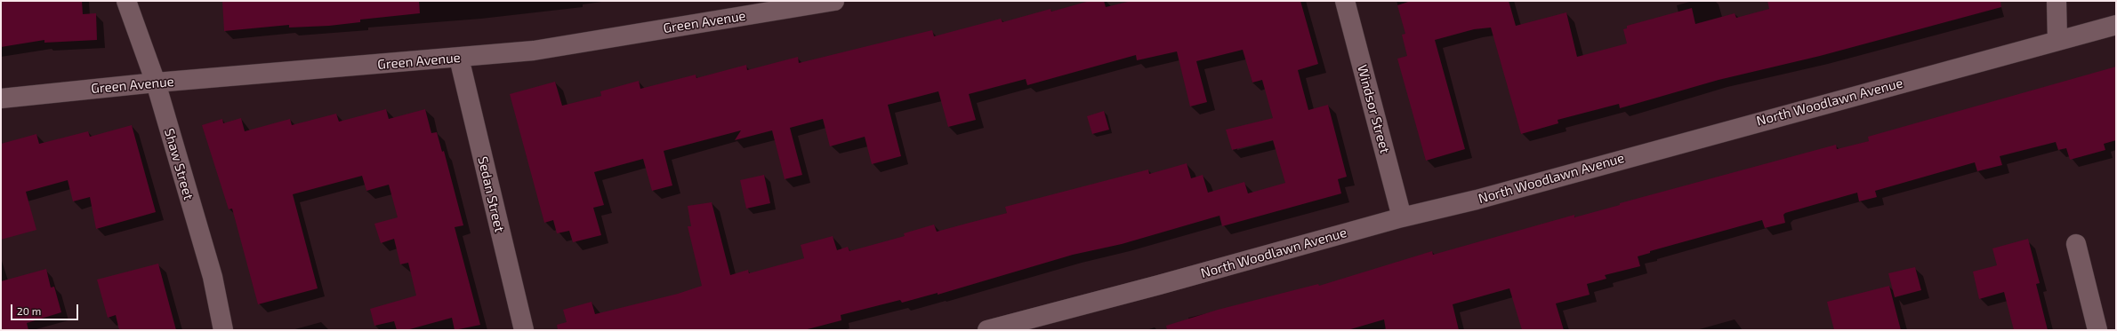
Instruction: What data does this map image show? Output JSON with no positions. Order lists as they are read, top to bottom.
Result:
{
  "streets": {
    "street": [
      "Green Avenue",
      "North Woodlawn Avenue",
      "Windsor Street",
      "Shaw Street",
      "Sedan Street"
    ]
  },
  "crossings": [
    ["Green Avenue", "Shaw Street"],
    ["Green Avenue", "Sedan Street"],
    ["North Woodlawn Avenue", "Windsor Street"]
  ],
  "scale_bar": "20 m"
}
